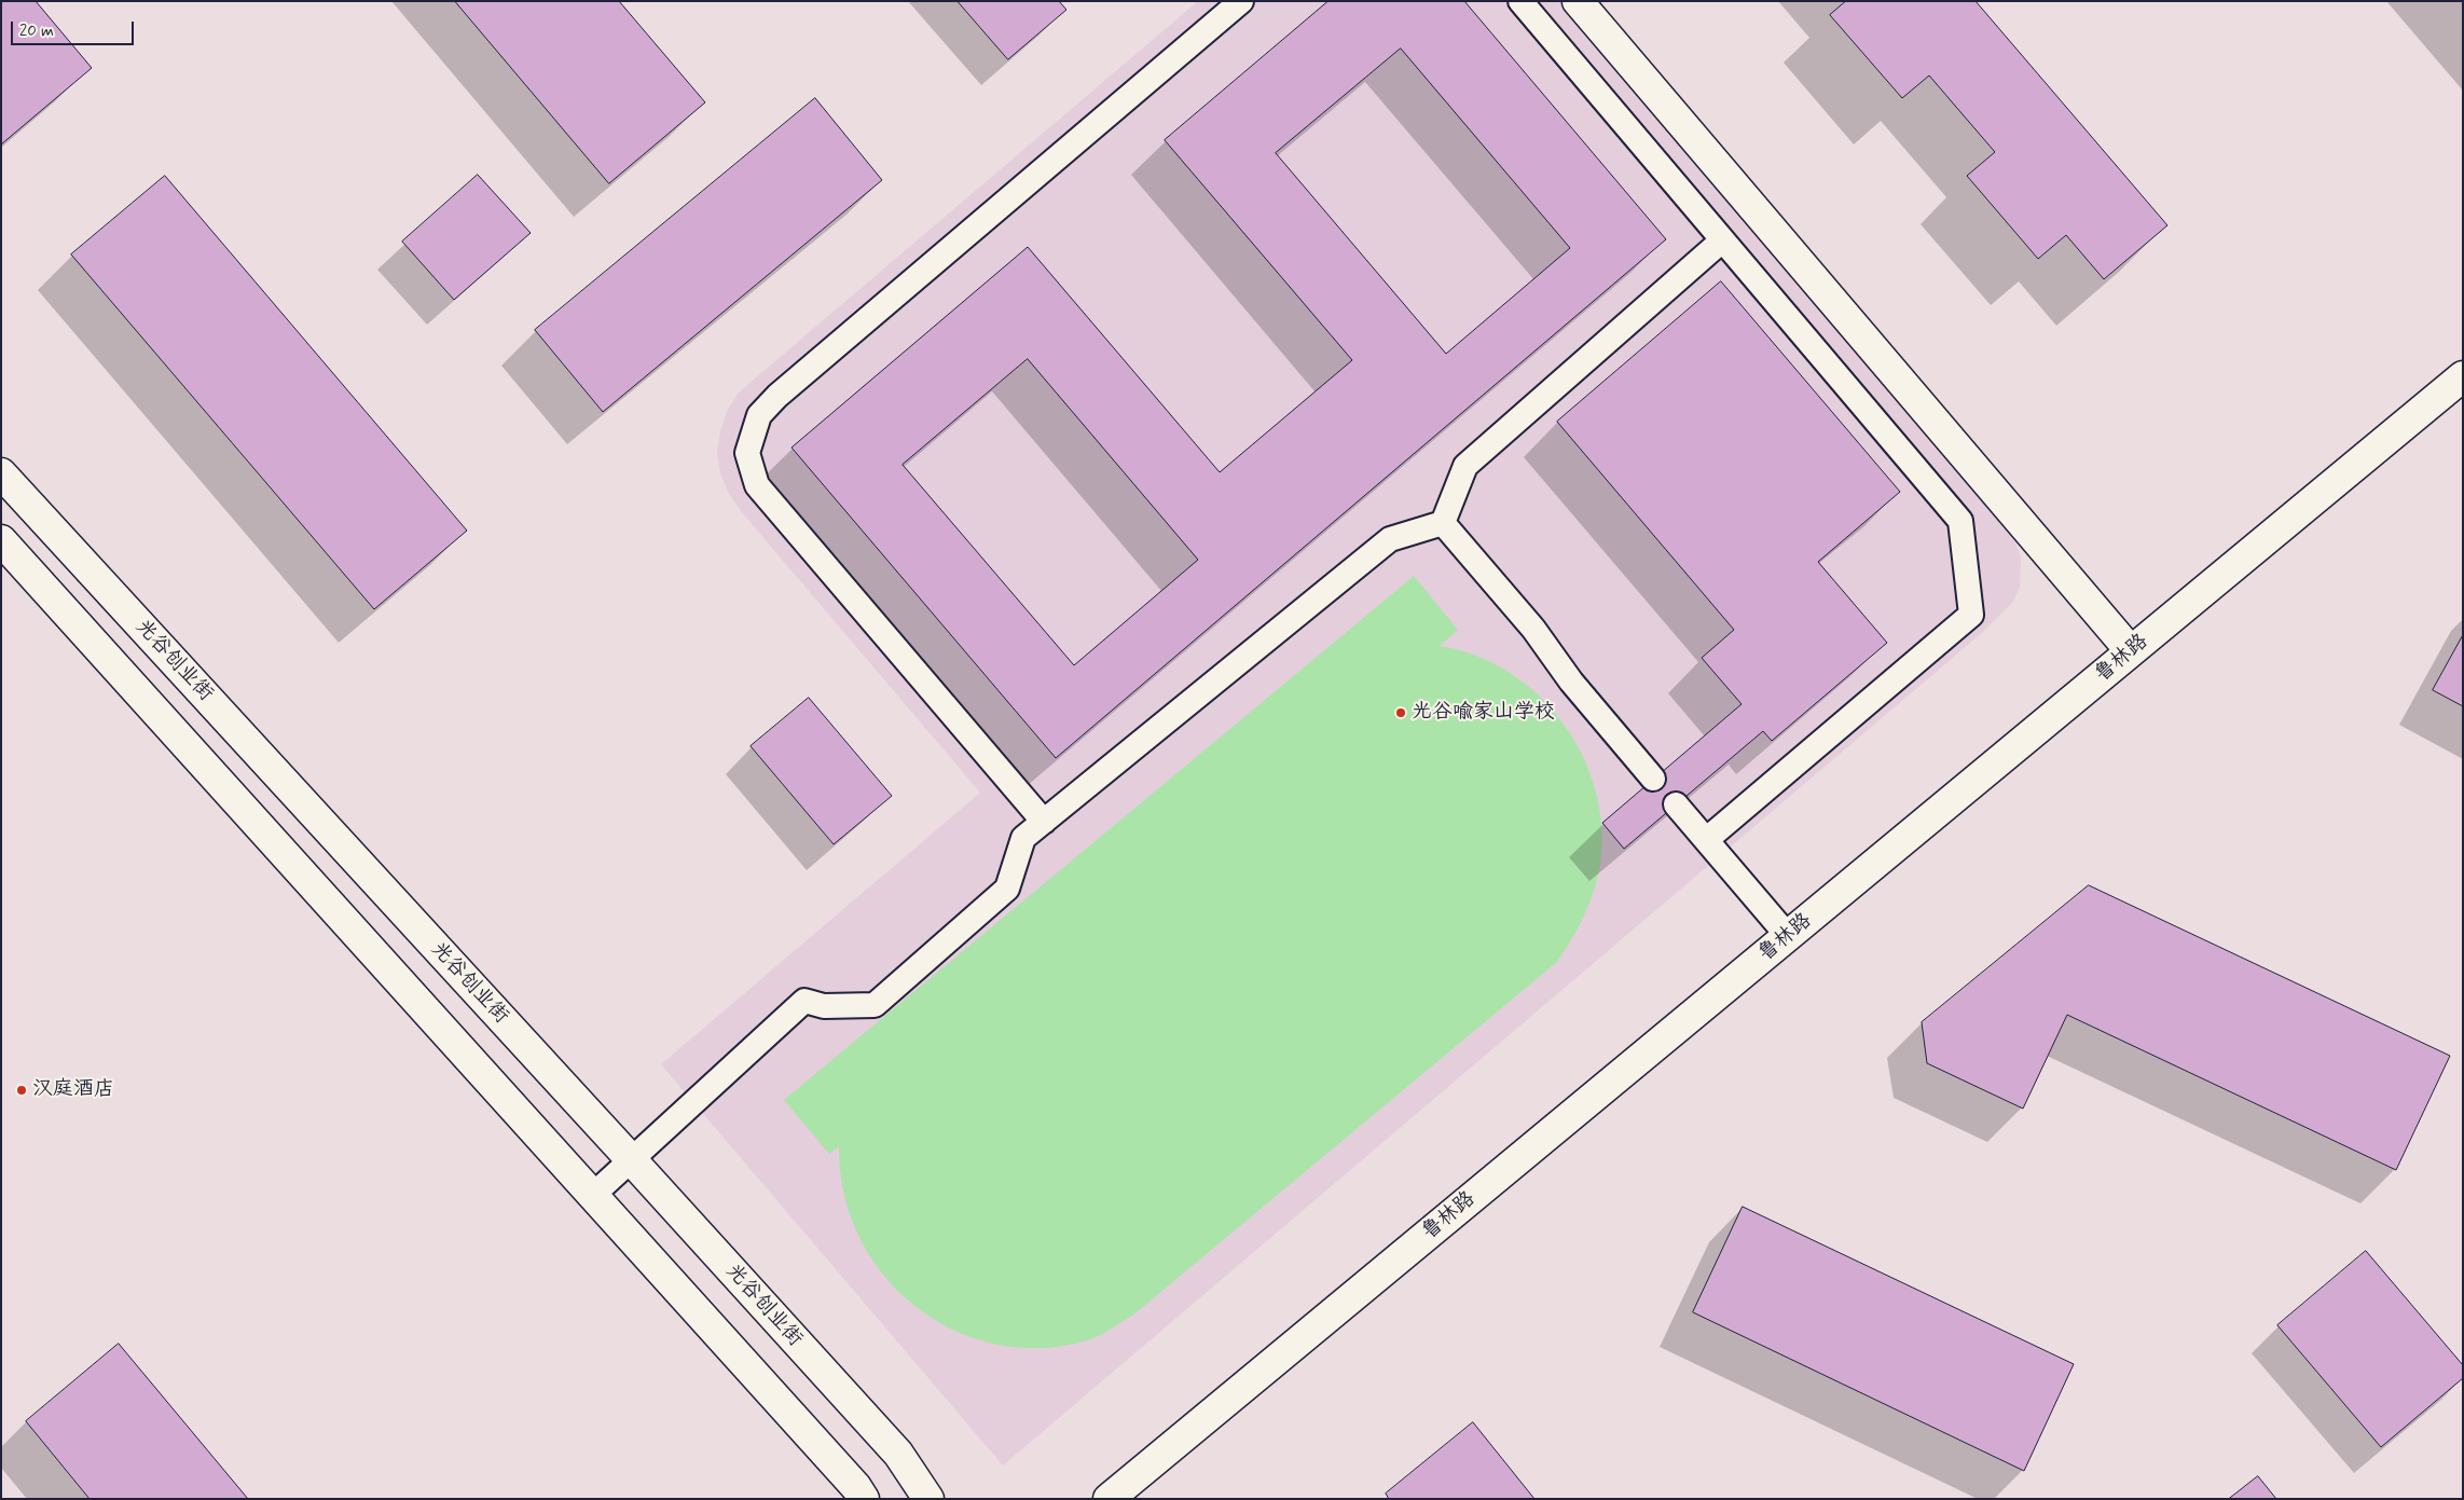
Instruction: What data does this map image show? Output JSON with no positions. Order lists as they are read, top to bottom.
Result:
{
  "streets": {
    "main road": ["鲁林路", "光谷创业街"]
  },
  "places": ["光谷喻家山学校", "汉庭酒店"],
  "scale_bar": "20 m"
}
